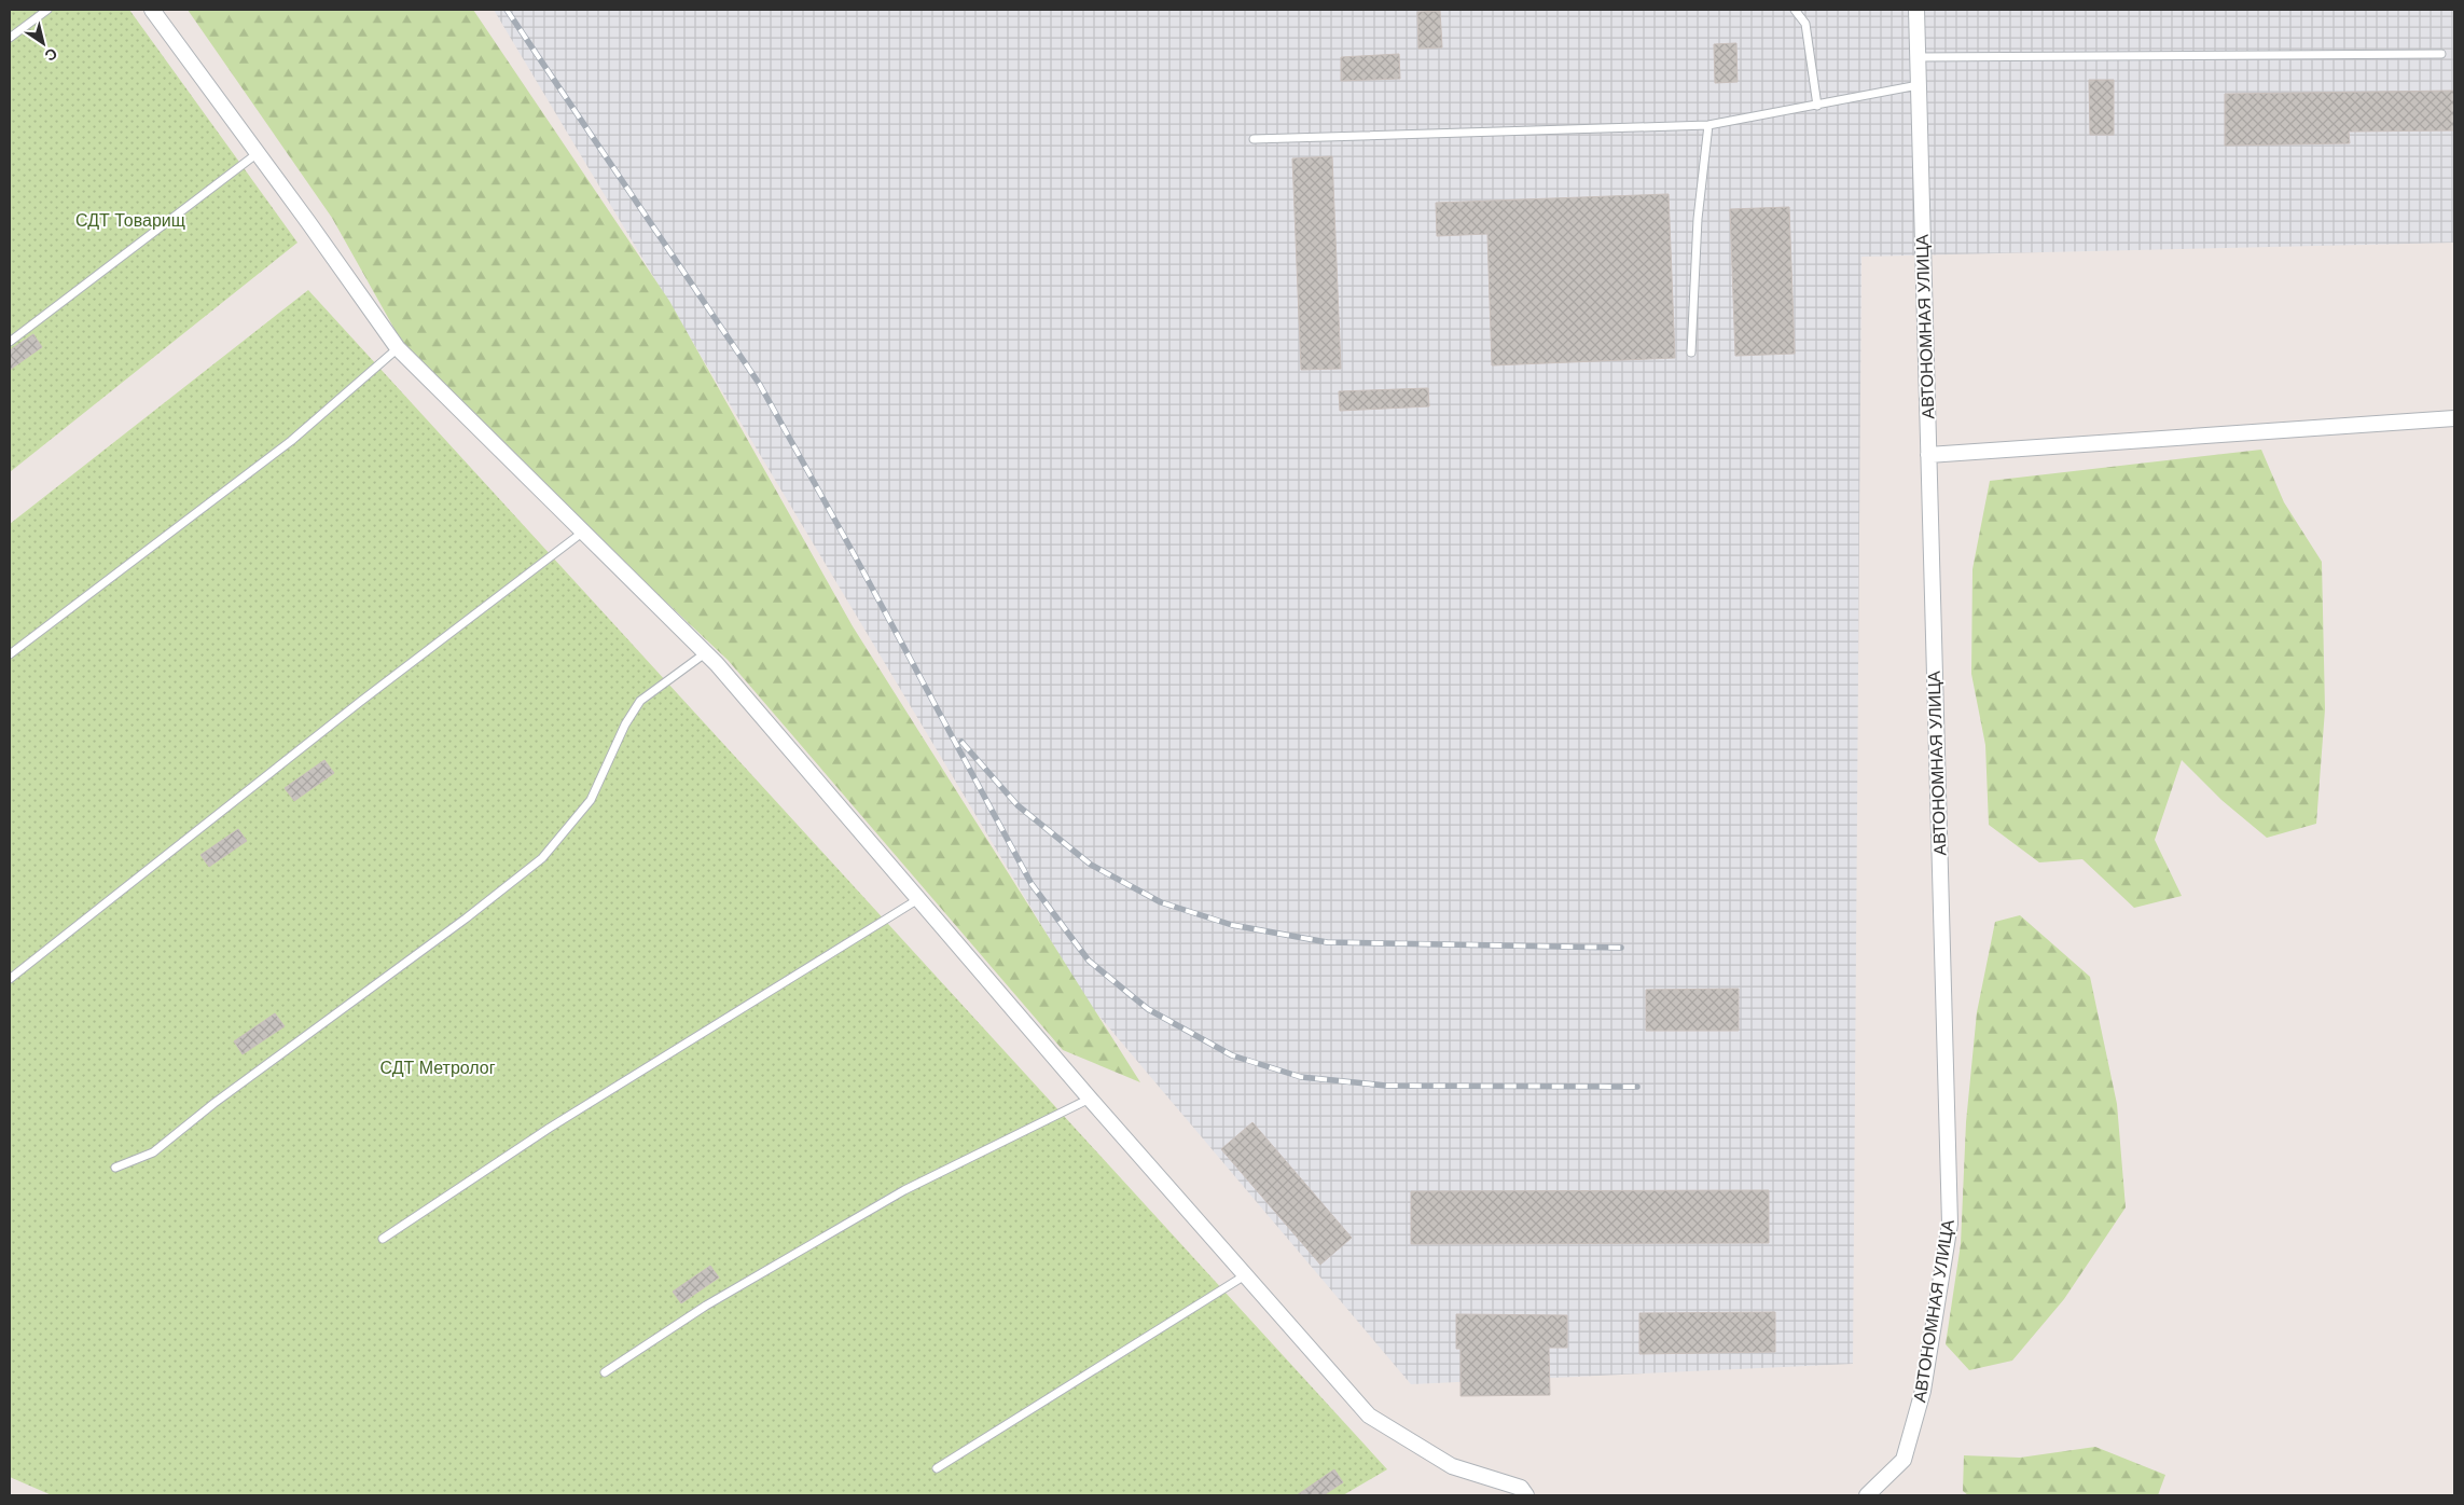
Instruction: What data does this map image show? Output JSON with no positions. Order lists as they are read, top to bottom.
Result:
{
  "streets": {
    "street": ["АВТОНОМНАЯ УЛИЦА"]
  },
  "parks": ["СДТ Товарищ", "СДТ Метролог"],
  "north": "bottom right"
}
